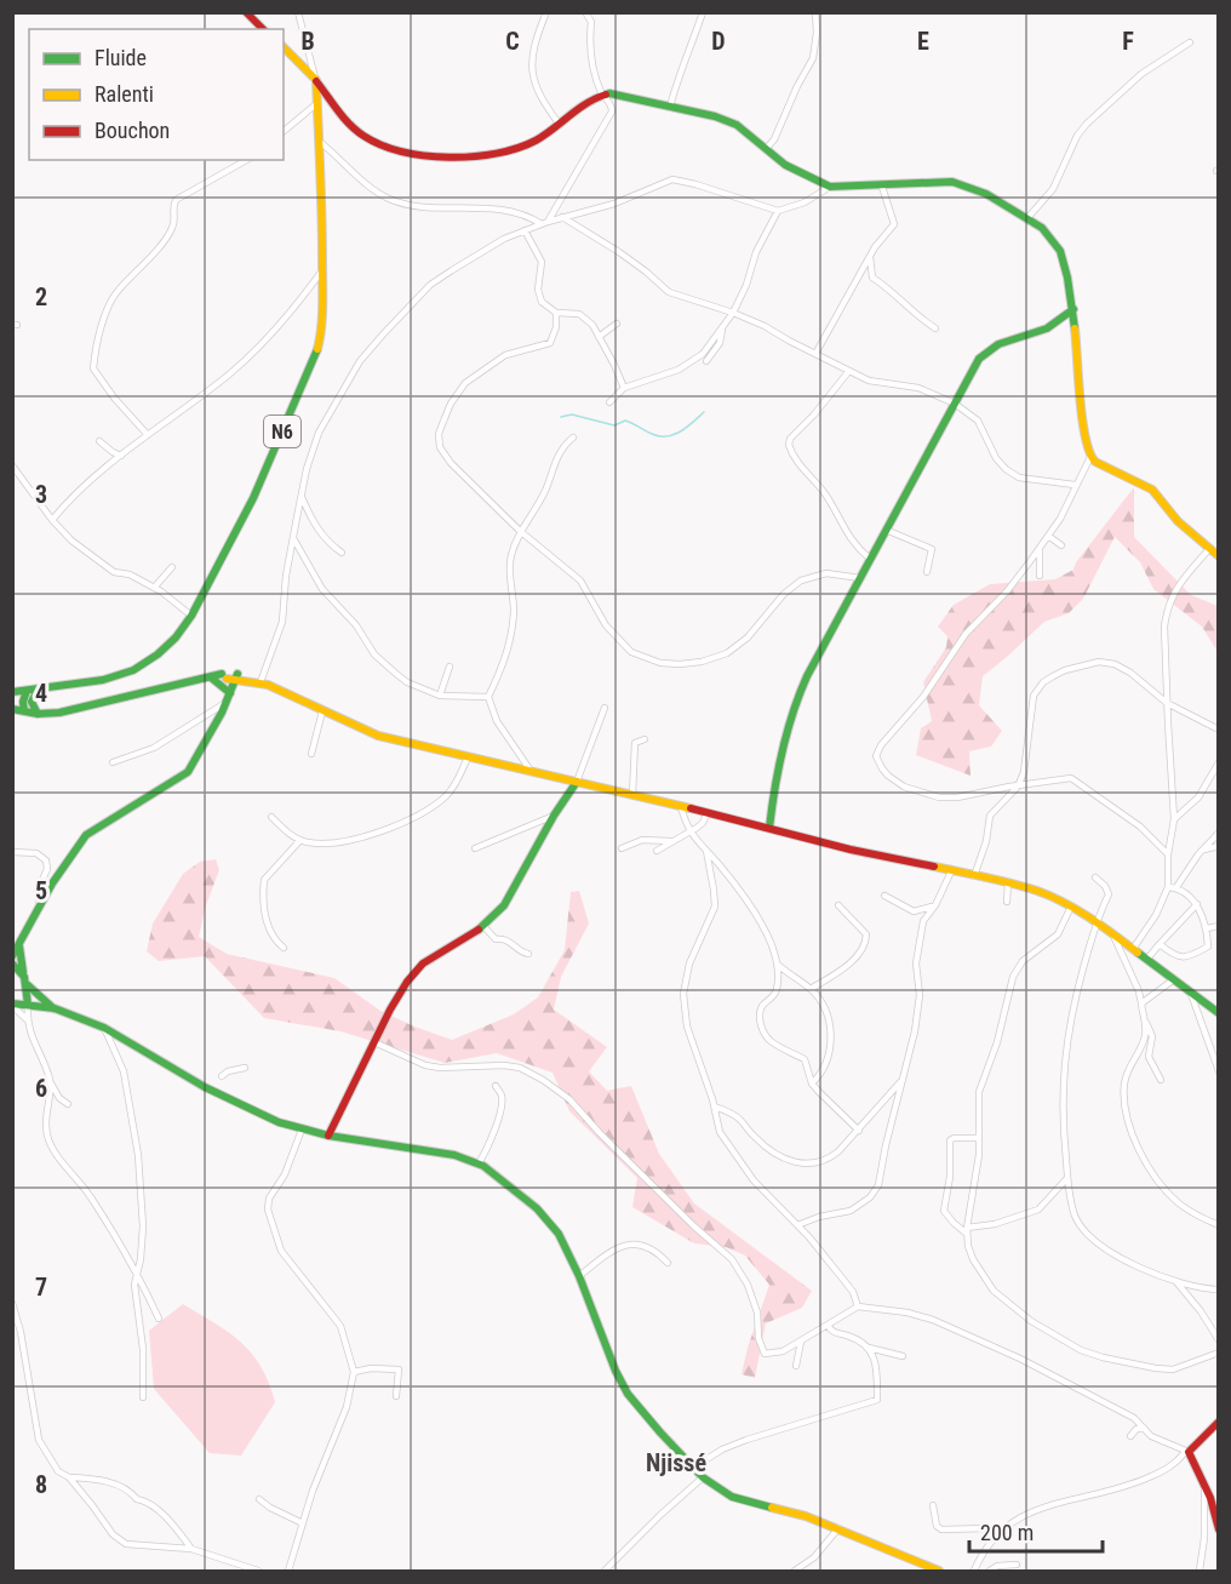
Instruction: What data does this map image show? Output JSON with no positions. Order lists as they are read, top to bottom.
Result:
{
  "streets": {
    "main road": ["N6"]
  },
  "districts": ["Njissé"],
  "legend": ["Fluide", "Ralenti", "Bouchon"],
  "scale_bar": "200 m",
  "grid": {
    "columns": [
      "B",
      "C",
      "D",
      "E",
      "F"
    ],
    "rows": [
      "2",
      "3",
      "4",
      "5",
      "6",
      "7",
      "8"
    ]
  }
}
